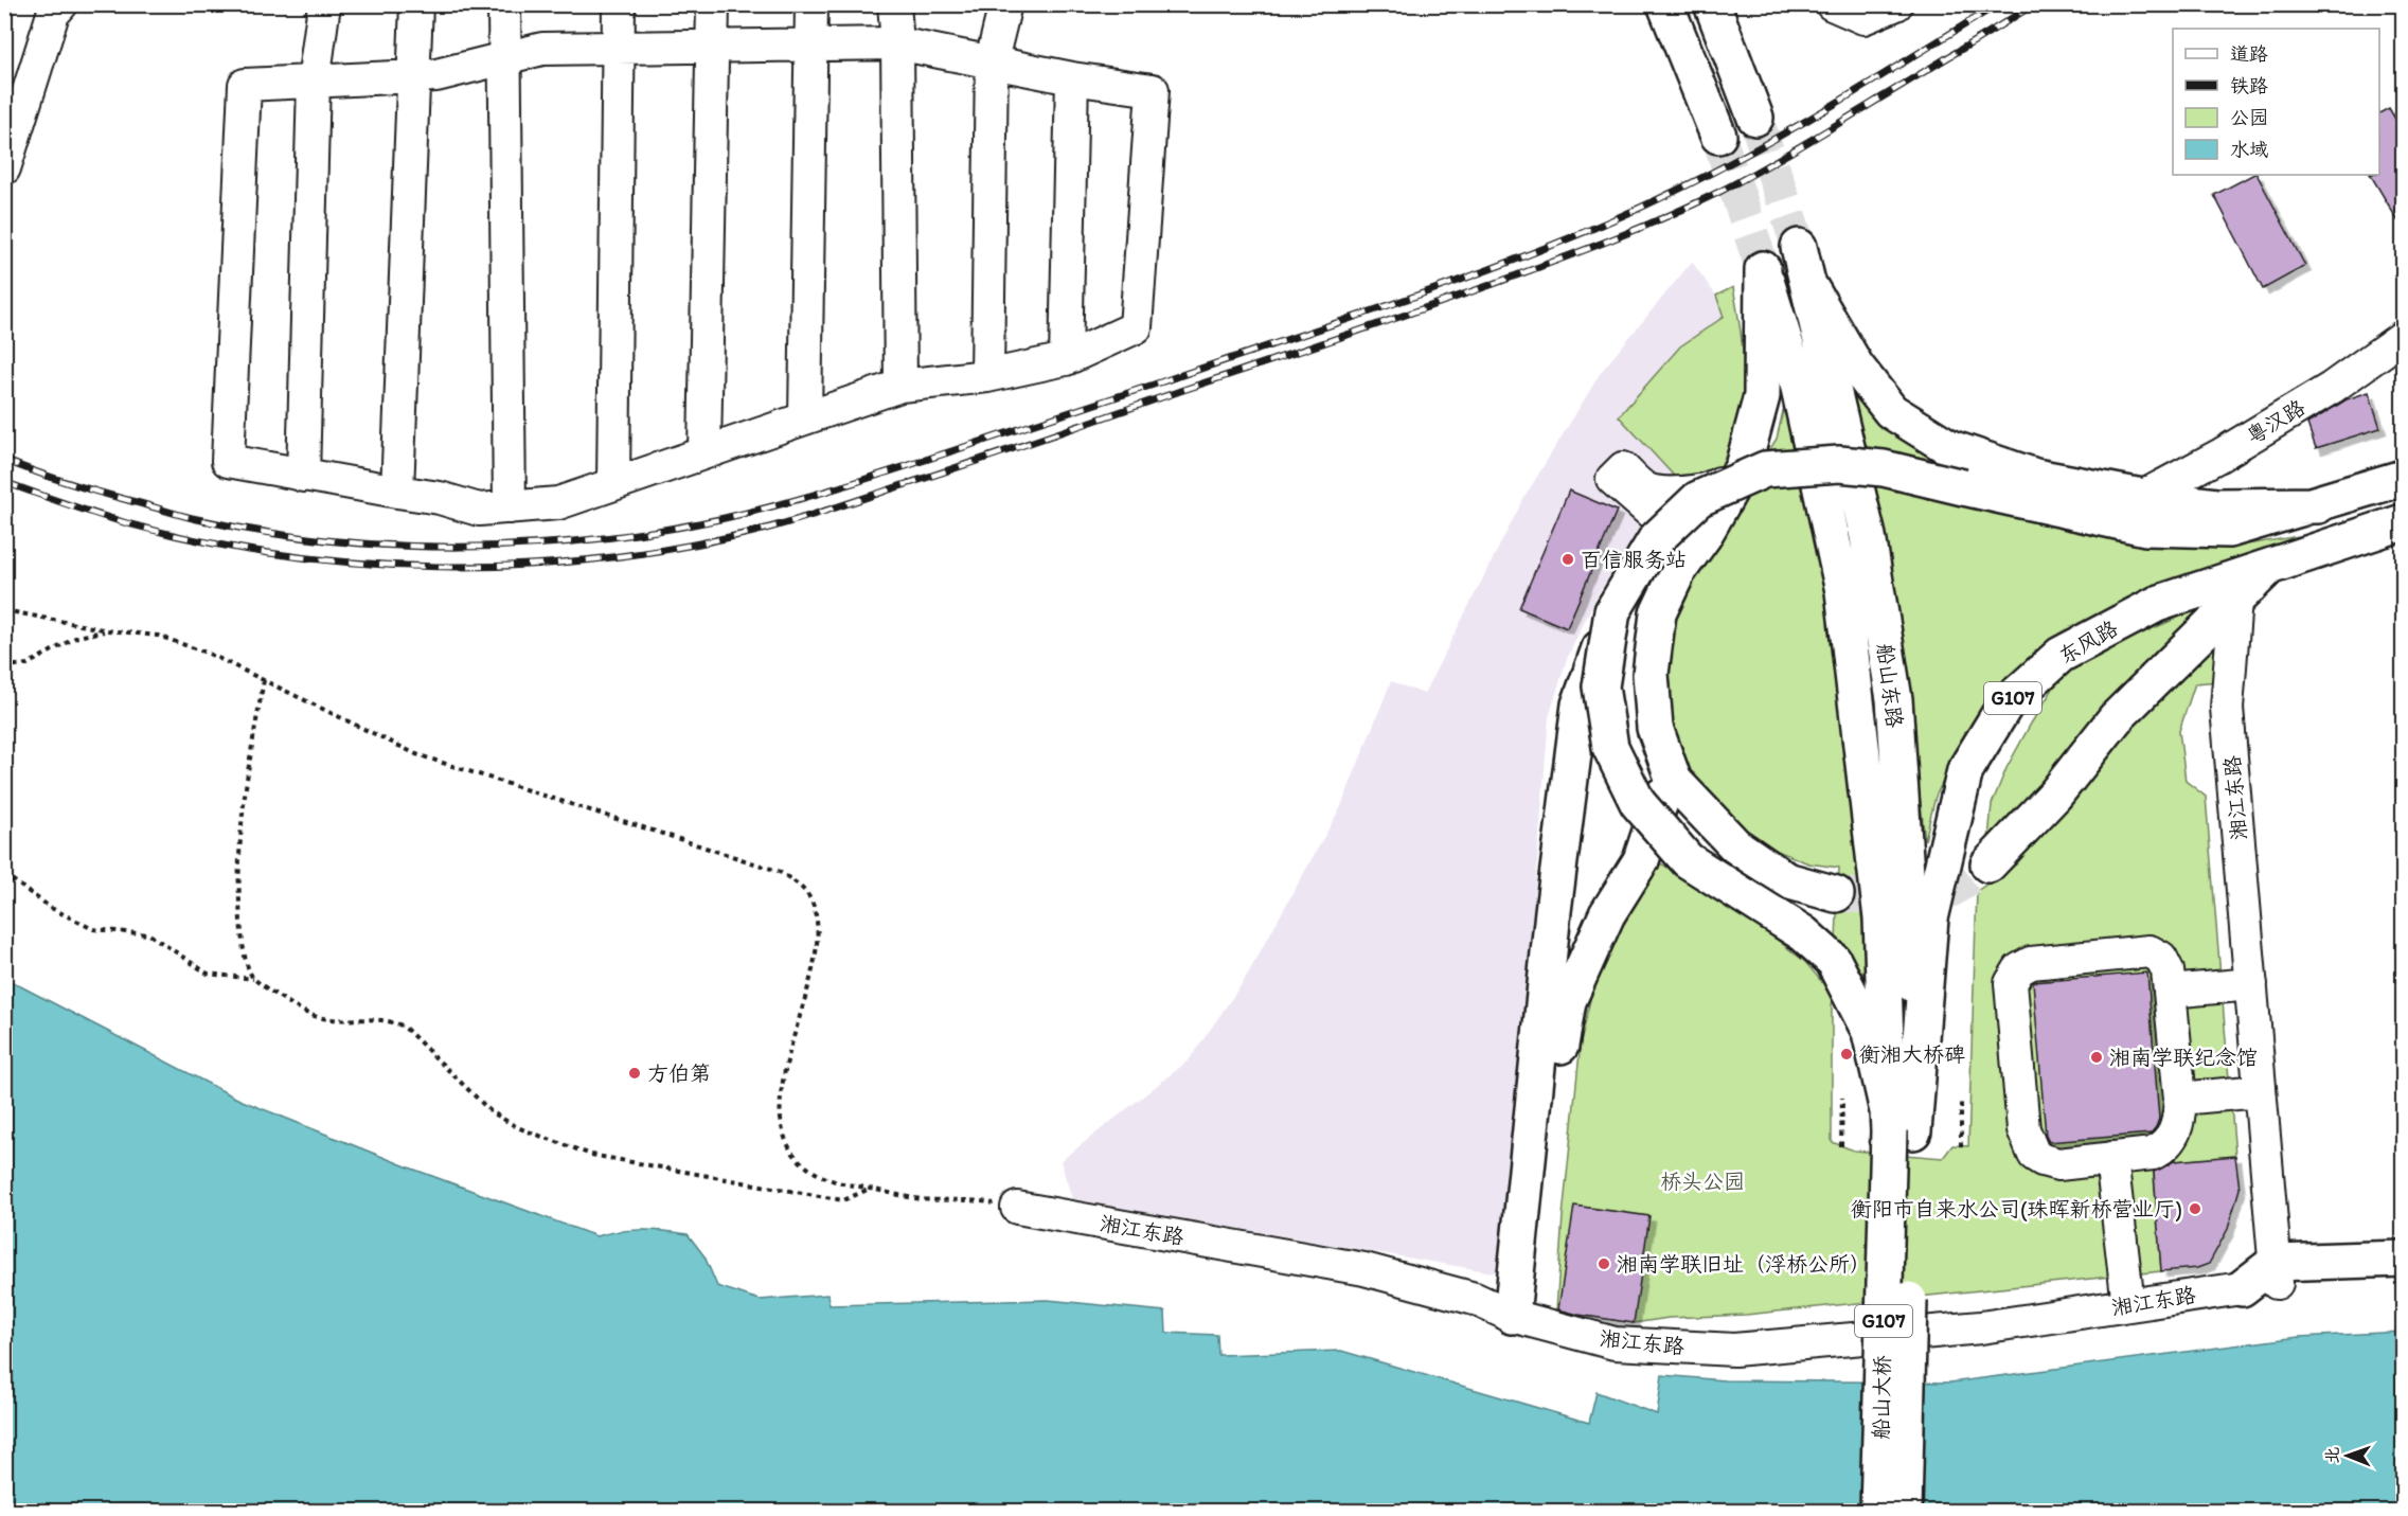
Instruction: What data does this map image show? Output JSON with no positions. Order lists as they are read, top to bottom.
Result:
{
  "streets": {
    "main road": [
      "东风路",
      "船山东路",
      "G107",
      "湘江东路",
      "船山大桥"
    ],
    "street": ["粤汉路"]
  },
  "crossings": [
    ["东风路", "船山东路"],
    ["东风路", "船山大桥"],
    ["船山东路", "船山大桥"]
  ],
  "parks": ["桥头公园"],
  "places": [
    "百信服务站",
    "衡湘大桥碑",
    "湘南学联纪念馆",
    "方伯第",
    "衡阳市自来水公司(珠晖新桥营业厅)",
    "湘南学联旧址（浮桥公所）"
  ],
  "legend": [
    "道路",
    "铁路",
    "公园",
    "水域"
  ],
  "north": "left"
}
